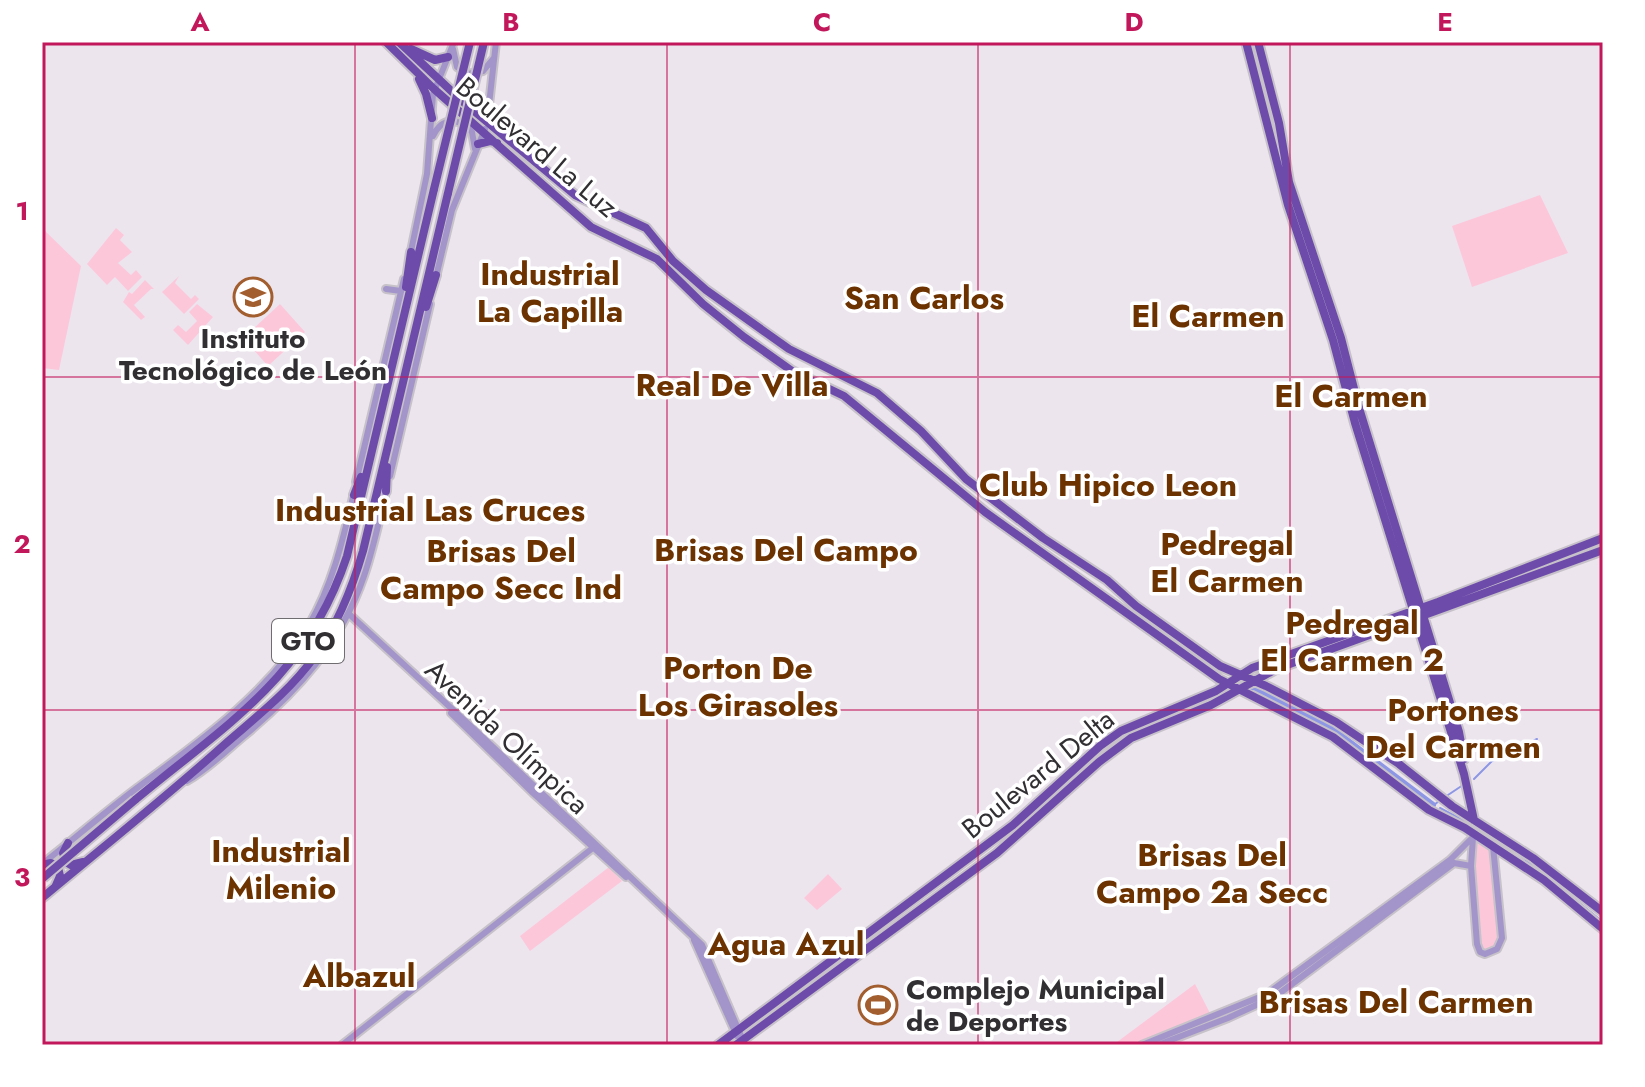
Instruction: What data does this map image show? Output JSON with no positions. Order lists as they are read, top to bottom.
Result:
{
  "streets": {
    "main road": ["Boulevard La Luz", "GTO", "Boulevard Delta"],
    "street": ["Avenida Olímpica"]
  },
  "crossings": [
    ["Boulevard La Luz", "Boulevard Delta"],
    ["Avenida Olímpica", "Boulevard Delta"]
  ],
  "districts": [
    "Industrial La Capilla",
    "San Carlos",
    "El Carmen",
    "Real De Villa",
    "El Carmen",
    "Club Hipico Leon",
    "Industrial Las Cruces",
    "Pedregal El Carmen",
    "Brisas Del Campo",
    "Brisas Del Campo Secc Ind",
    "Pedregal El Carmen 2",
    "Porton De Los Girasoles",
    "Portones Del Carmen",
    "Industrial Milenio",
    "Brisas Del Campo 2a Secc",
    "Agua Azul",
    "Albazul",
    "Brisas Del Carmen"
  ],
  "places": {
    "school or university": ["Instituto Tecnológico de León"],
    "sports": ["Complejo Municipal de Deportes"]
  },
  "grid": {
    "columns": [
      "A",
      "B",
      "C",
      "D",
      "E"
    ],
    "rows": ["1", "2", "3"]
  }
}
